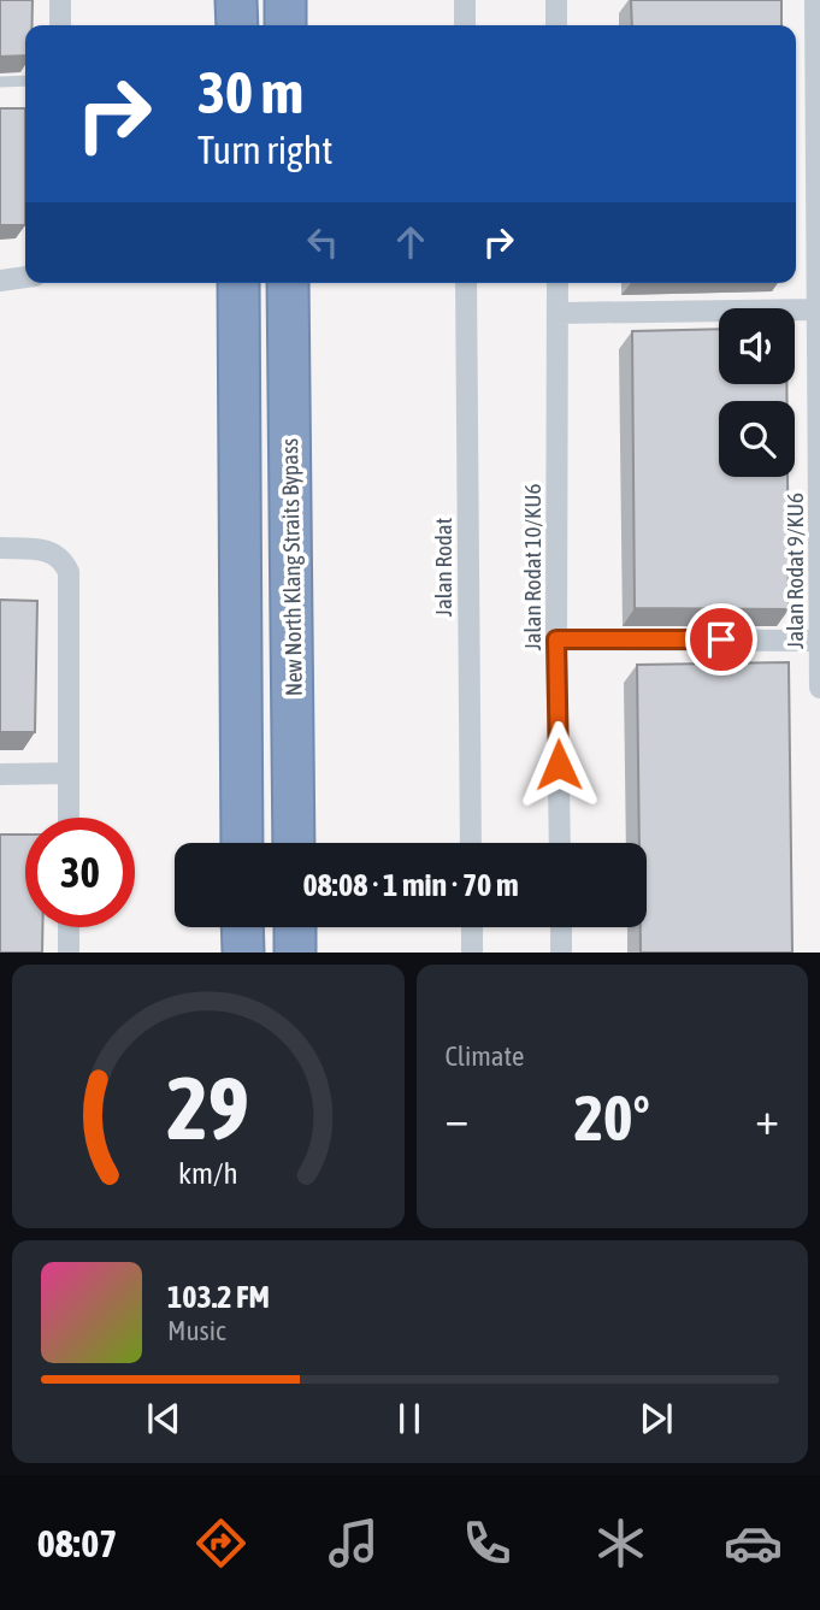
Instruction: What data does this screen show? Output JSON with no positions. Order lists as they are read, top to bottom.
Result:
{
  "streets": {
    "highway": ["New North Klang Straits Bypass"],
    "street": ["Jalan Rodat", "Jalan Rodat 10/KU6", "Jalan Rodat 9/KU6"]
  },
  "page": {
    "turn": ["30 m", "Turn right"],
    "limit": "30",
    "trip": "08:08 · 1 min · 70 m",
    "tile": "Climate",
    "heat": ["−", "20°", "+"],
    "song": ["103.2 FM", "Music"],
    "tabs": "08:07",
    "gauge": ["29", "km/h"]
  }
}
